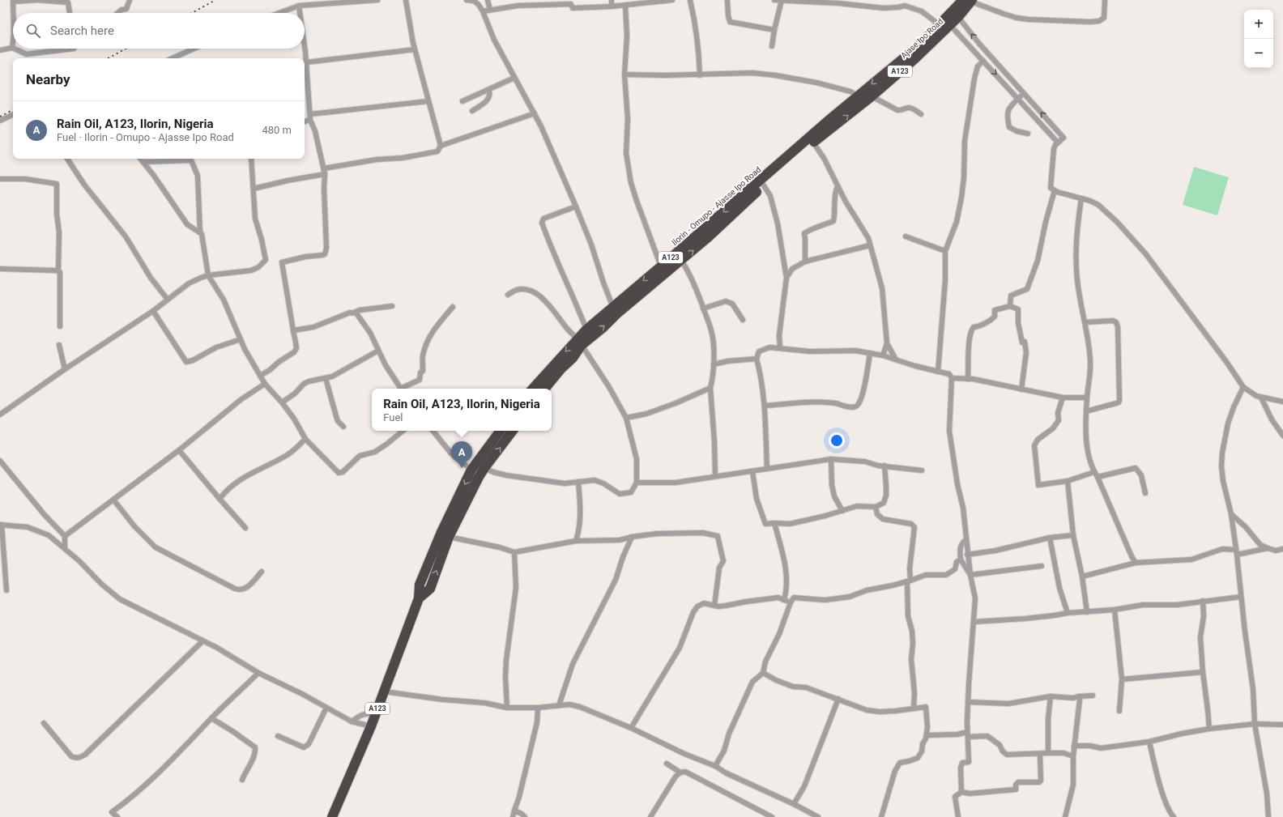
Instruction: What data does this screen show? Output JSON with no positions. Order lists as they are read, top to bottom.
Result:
{
  "streets": {
    "highway": ["Ajase Ipo Road", "A123", "Ilorin - Omupo - Ajasse Ipo Road"]
  },
  "crossings": [
    ["Ajase Ipo Road", "Ilorin - Omupo - Ajasse Ipo Road"]
  ],
  "page": {
    "map_buttons": ["+", "−"],
    "search": "Search here",
    "heading": "Nearby",
    "list": [
      {
        "mark": "A",
        "name": "Rain Oil, A123, Ilorin, Nigeria",
        "note": "Fuel · Ilorin - Omupo - Ajasse Ipo Road",
        "value": "480 m"
      }
    ],
    "popup": ["Rain Oil, A123, Ilorin, Nigeria", "Fuel"],
    "pins": "A"
  }
}
